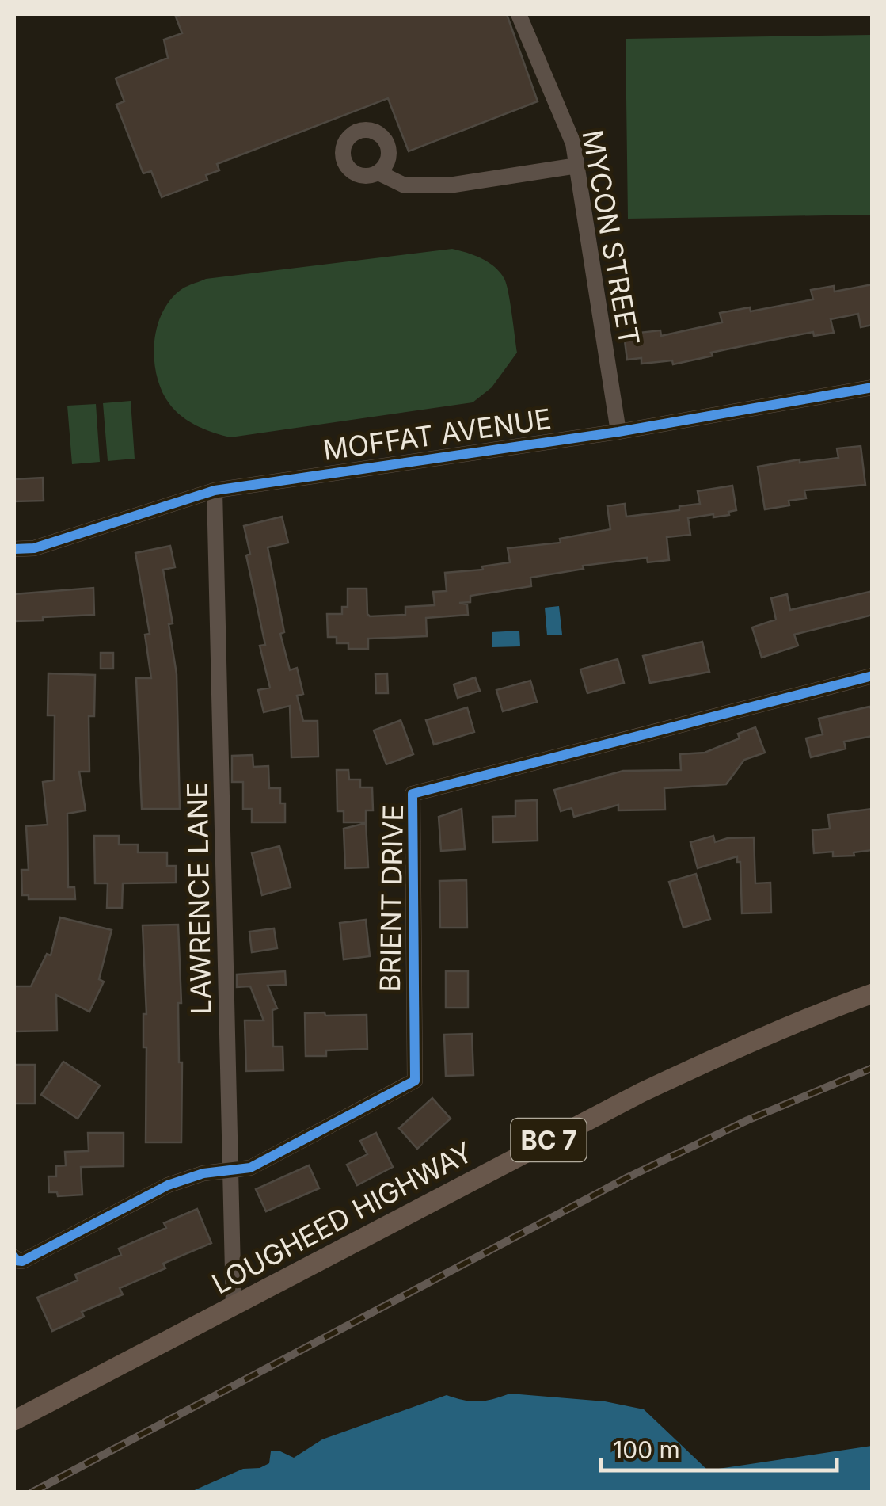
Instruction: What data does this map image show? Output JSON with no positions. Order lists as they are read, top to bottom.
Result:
{
  "streets": {
    "main road": ["BC 7", "LOUGHEED HIGHWAY"],
    "street": [
      "MYCON STREET",
      "MOFFAT AVENUE",
      "LAWRENCE LANE",
      "BRIENT DRIVE"
    ]
  },
  "crossings": [
    ["MYCON STREET", "MOFFAT AVENUE"],
    ["MOFFAT AVENUE", "LAWRENCE LANE"],
    ["LAWRENCE LANE", "BRIENT DRIVE"],
    ["LAWRENCE LANE", "LOUGHEED HIGHWAY"]
  ],
  "scale_bar": "100 m"
}
